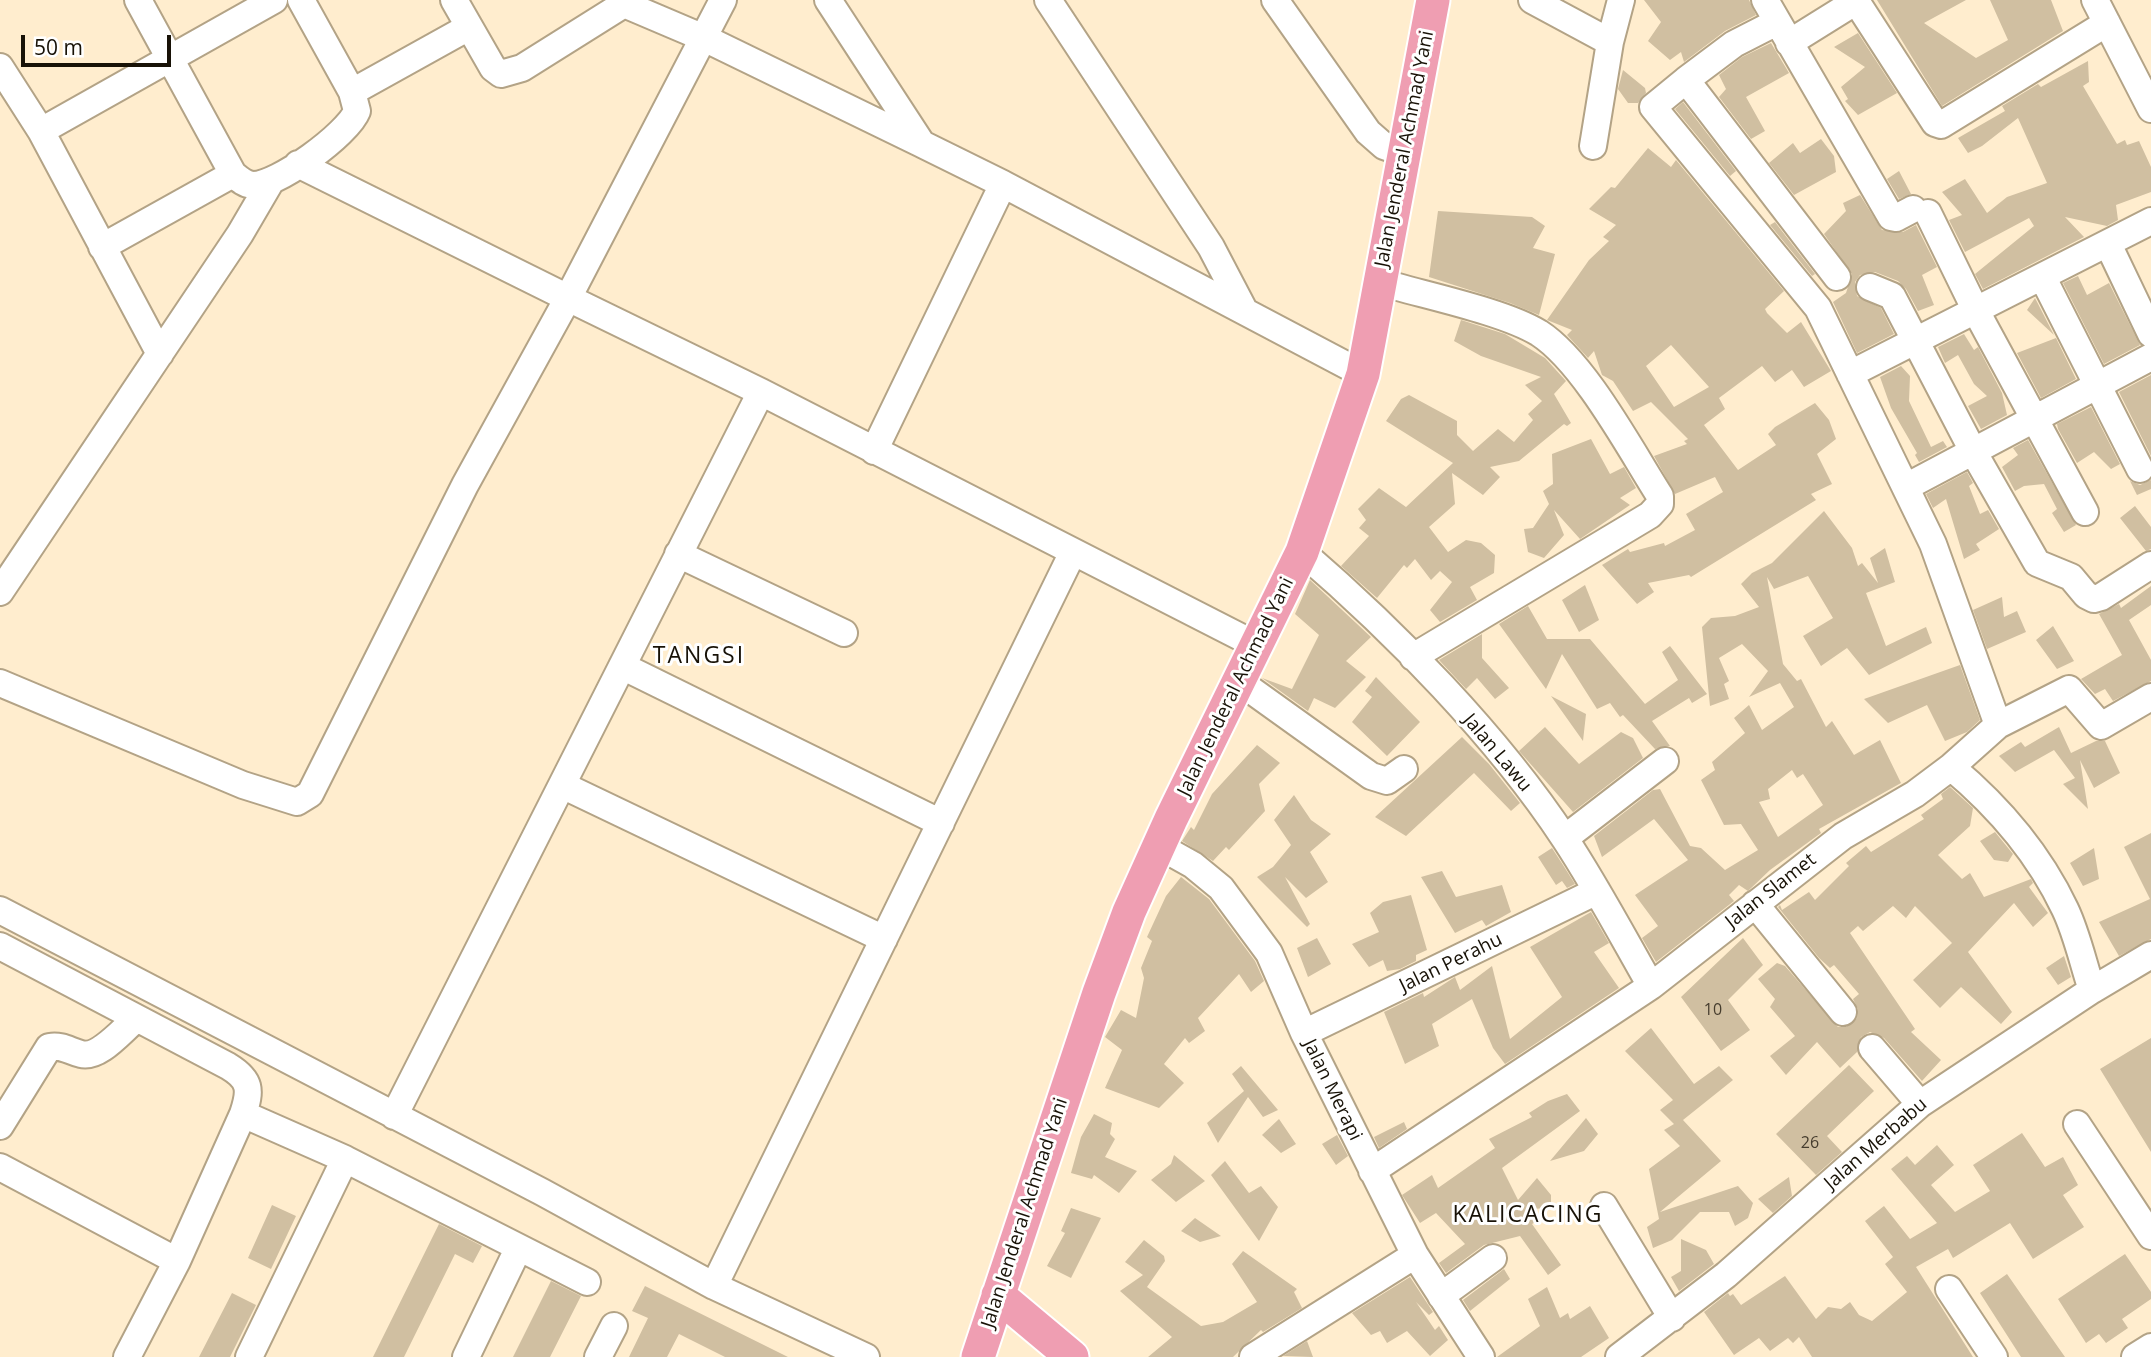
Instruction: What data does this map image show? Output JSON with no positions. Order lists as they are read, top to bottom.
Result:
{
  "streets": {
    "main road": ["Jalan Jenderal Achmad Yani"],
    "street": [
      "Jalan Lawu",
      "Jalan Slamet",
      "Jalan Perahu",
      "Jalan Merapi",
      "Jalan Merbabu"
    ]
  },
  "crossings": [
    ["Jalan Jenderal Achmad Yani", "Jalan Lawu"],
    ["Jalan Jenderal Achmad Yani", "Jalan Merapi"],
    ["Jalan Lawu", "Jalan Slamet"],
    ["Jalan Lawu", "Jalan Perahu"],
    ["Jalan Slamet", "Jalan Merapi"],
    ["Jalan Perahu", "Jalan Merapi"]
  ],
  "districts": ["TANGSI", "KALICACING"],
  "house_numbers": ["10", "26"],
  "scale_bar": "50 m"
}
